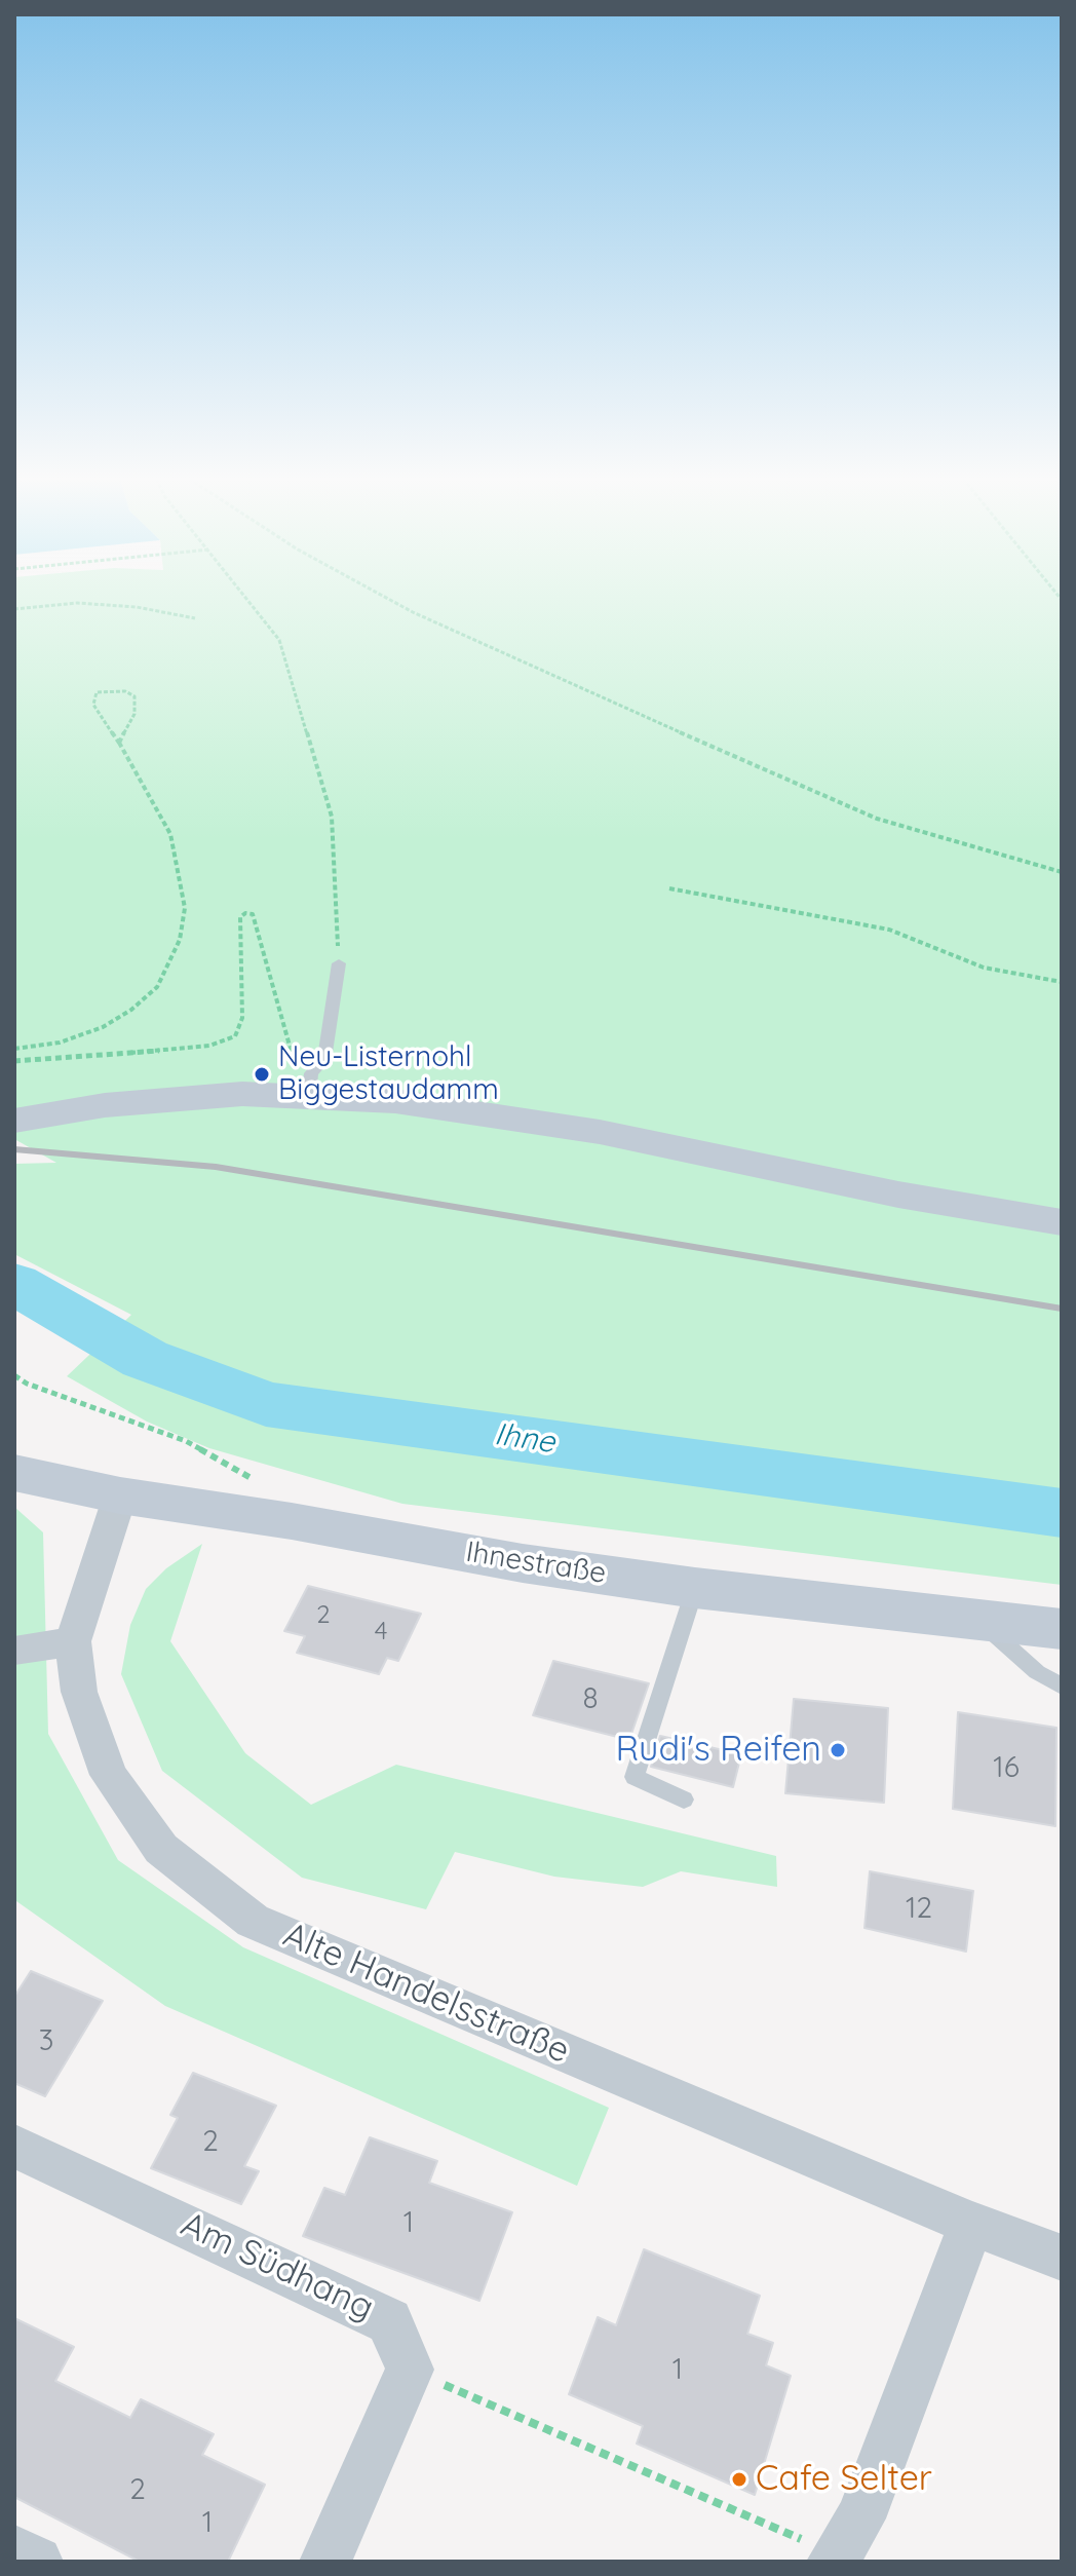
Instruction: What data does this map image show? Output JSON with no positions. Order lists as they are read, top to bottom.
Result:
{
  "streets": {
    "main road": ["Ihnestraße"],
    "street": ["Alte Handelsstraße", "Am Südhang"]
  },
  "crossings": [
    ["Ihnestraße", "Alte Handelsstraße"]
  ],
  "water": ["Ihne"],
  "places": ["Neu-Listernohl Biggestaudamm", "Rudi's Reifen", "Cafe Selter"],
  "house_numbers": [
    "2",
    "4",
    "8",
    "16",
    "12",
    "3",
    "2",
    "1",
    "1",
    "2",
    "1"
  ]
}
